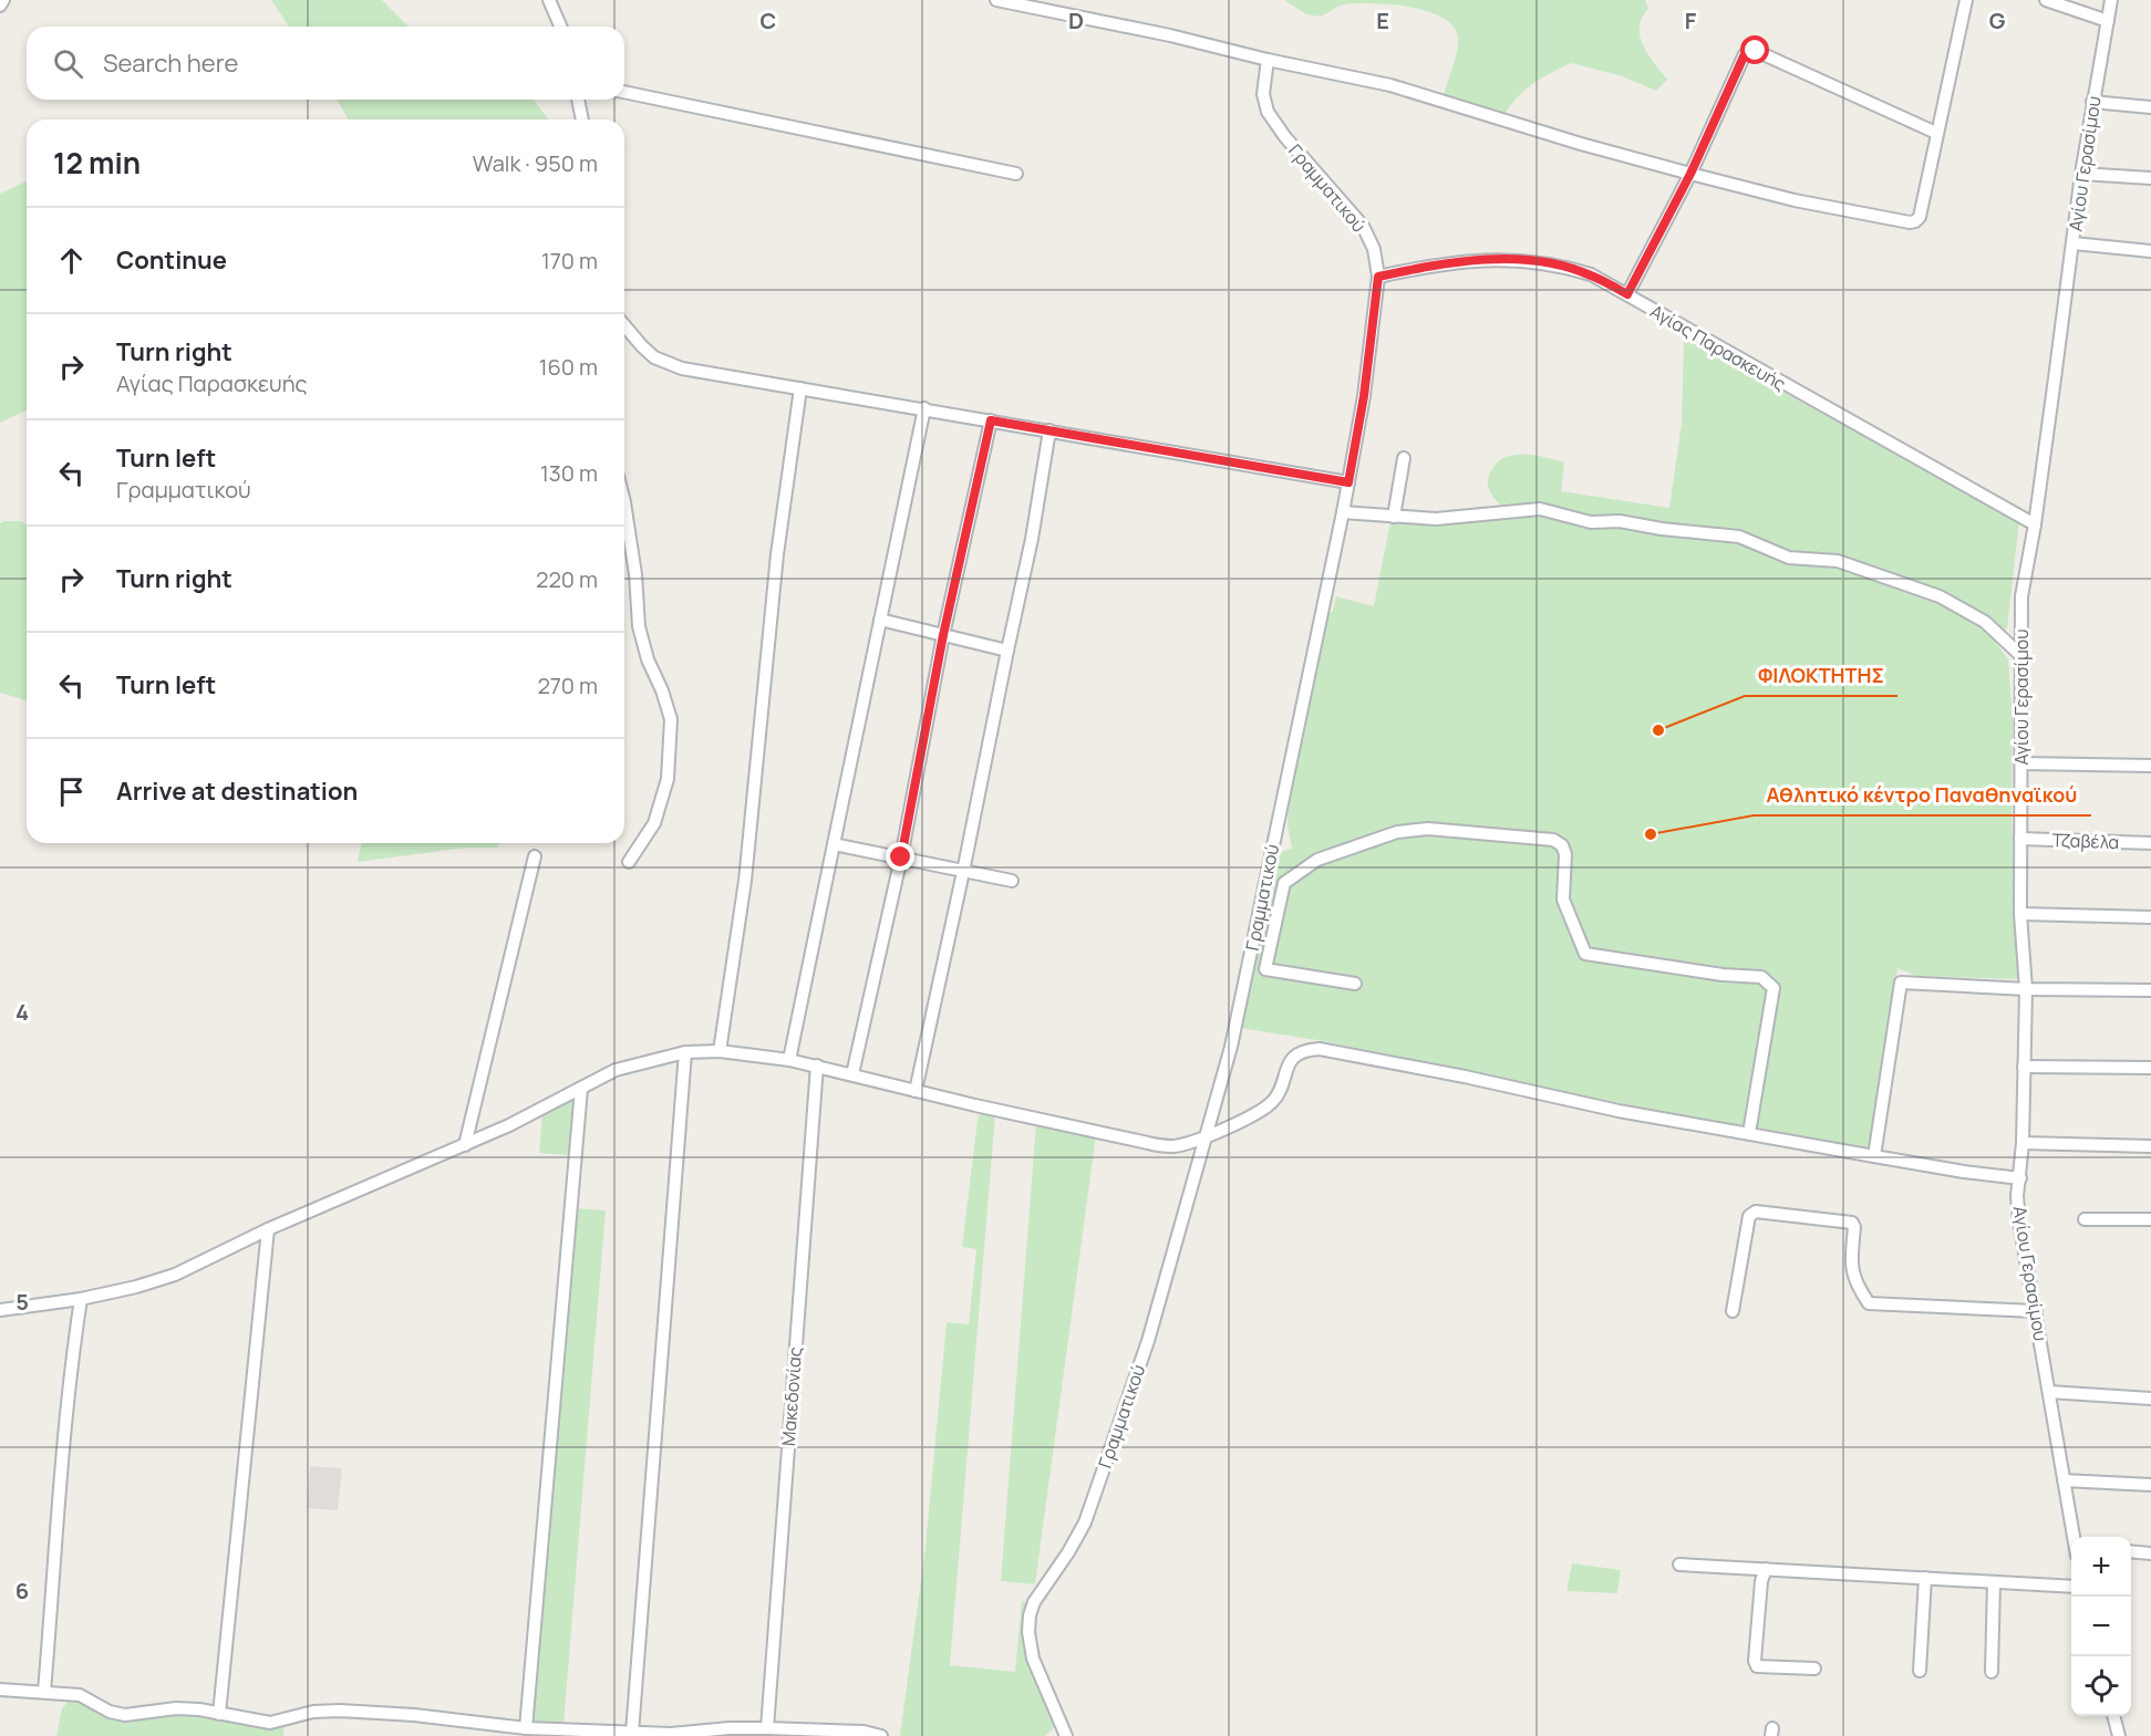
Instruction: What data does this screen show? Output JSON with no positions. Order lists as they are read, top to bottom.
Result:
{
  "streets": {
    "street": [
      "Αγίου Γερασίμου",
      "Γραμματικού",
      "Αγίας Παρασκευής",
      "Τζαβέλα",
      "Μακεδονίας"
    ]
  },
  "crossings": [
    ["Αγίου Γερασίμου", "Αγίας Παρασκευής"],
    ["Αγίου Γερασίμου", "Τζαβέλα"],
    ["Γραμματικού", "Αγίας Παρασκευής"]
  ],
  "places": ["ΦΙΛΟΚΤΗΤΗΣ", "Αθλητικό κέντρο Παναθηναϊκού"],
  "page": {
    "search": "Search here",
    "heading": ["12 min", "Walk · 950 m"],
    "list": [
      ["Continue", "170 m"],
      ["Turn right", "Αγίας Παρασκευής", "160 m"],
      ["Turn left", "Γραμματικού", "130 m"],
      ["Turn right", "220 m"],
      ["Turn left", "270 m"],
      "Arrive at destination"
    ],
    "map_buttons": ["+", "−"]
  },
  "grid": {
    "columns": [
      "C",
      "D",
      "E",
      "F",
      "G"
    ],
    "rows": ["4", "5", "6"]
  }
}
